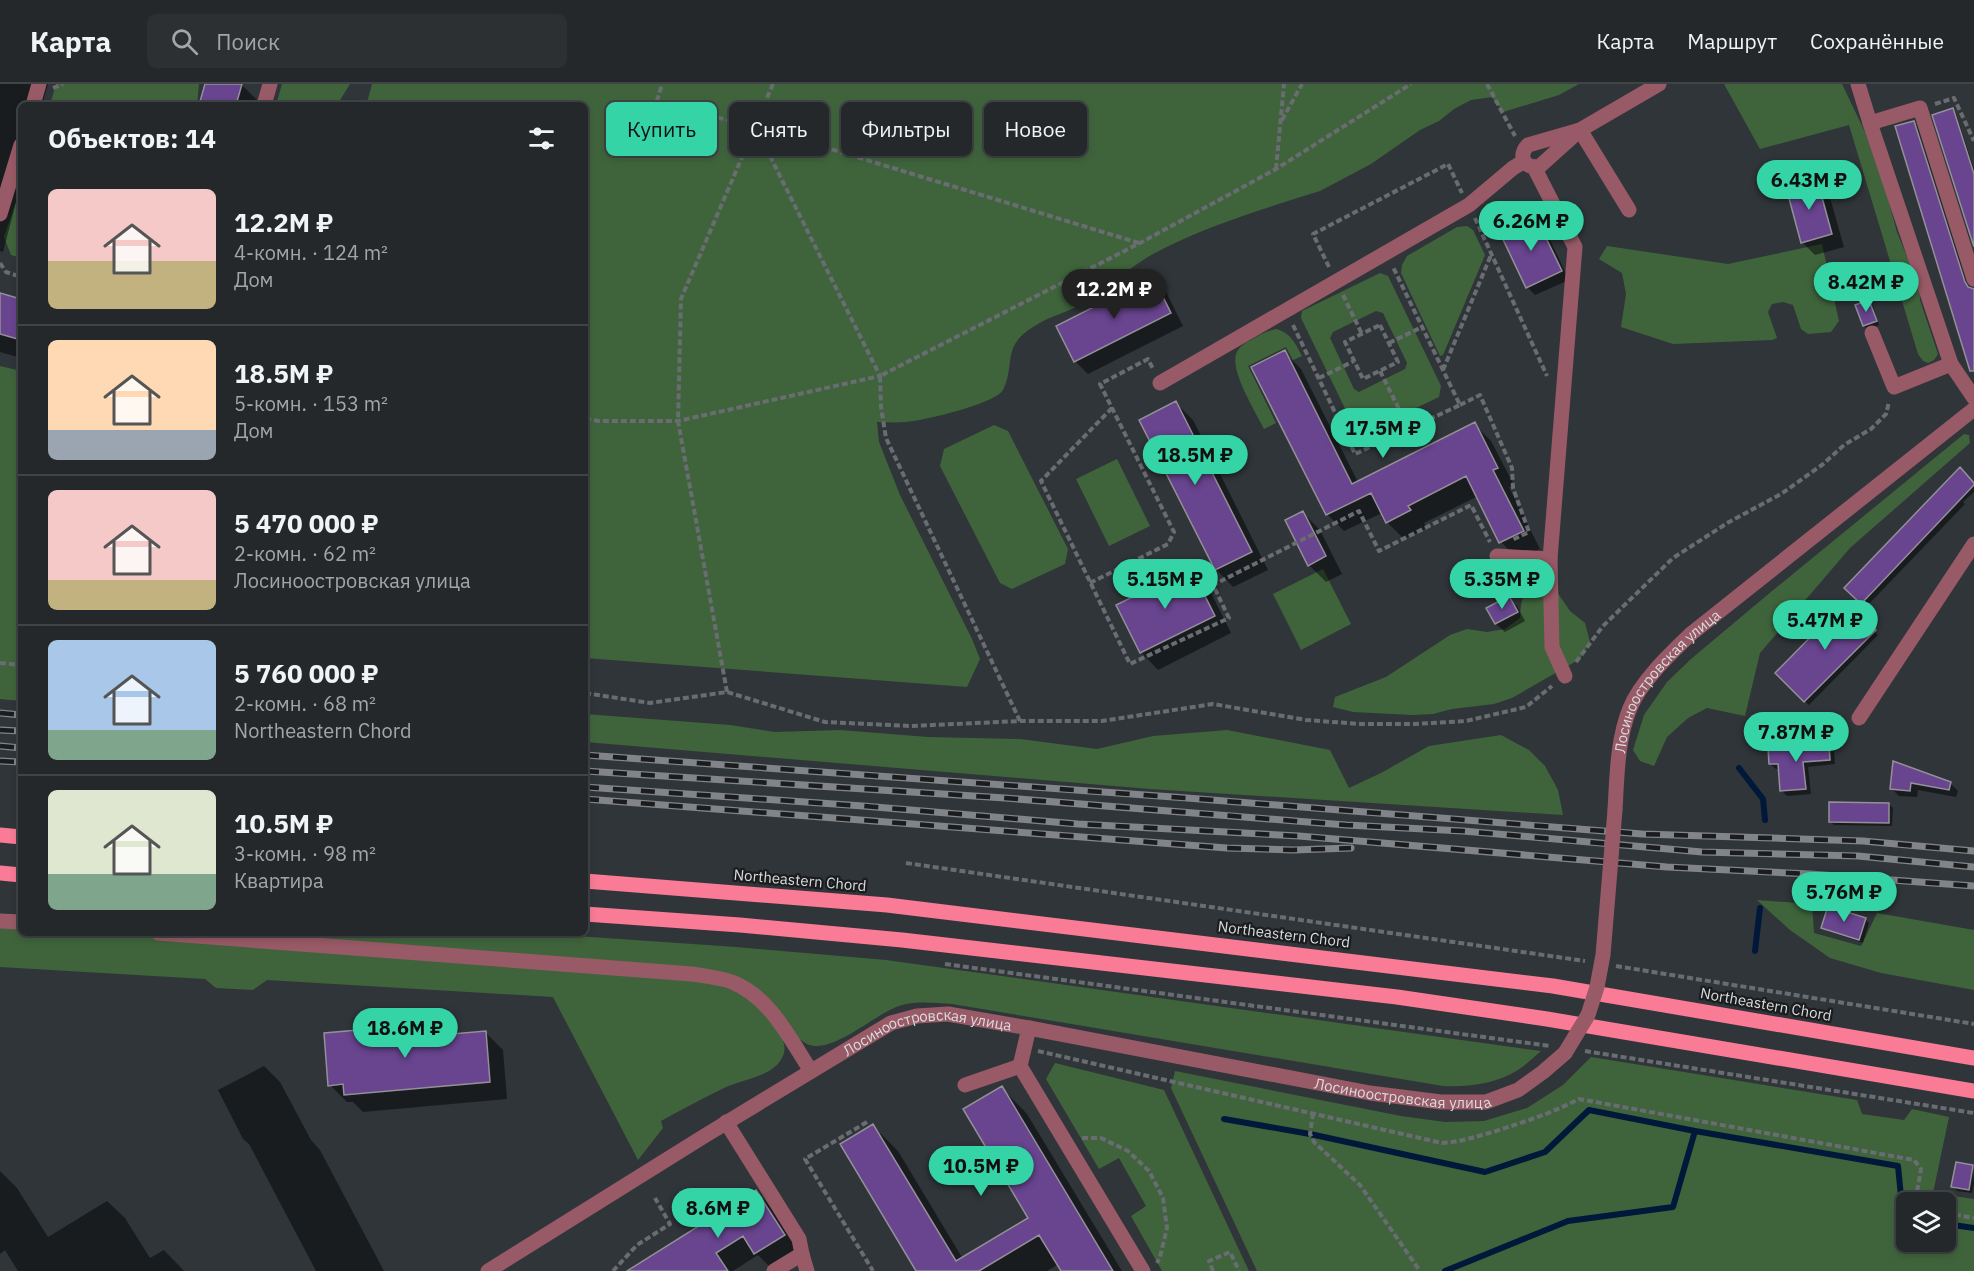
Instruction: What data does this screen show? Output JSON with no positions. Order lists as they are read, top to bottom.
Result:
{
  "streets": {
    "main road": ["Northeastern Chord"],
    "street": ["Лосиноостровская улица"]
  },
  "page": {
    "header": "Карта",
    "search": "Поиск",
    "nav": ["Карта", "Маршрут", "Сохранённые"],
    "chip": [
      "Купить",
      "Снять",
      "Фильтры",
      "Новое"
    ],
    "heading": "Объектов: 14",
    "price": [
      "6.43M ₽",
      "6.26M ₽",
      "8.42M ₽",
      "12.2M ₽",
      "17.5M ₽",
      "18.5M ₽",
      "5.15M ₽",
      "5.35M ₽",
      "5.47M ₽",
      "7.87M ₽",
      "5.76M ₽",
      "18.6M ₽",
      "10.5M ₽",
      "8.6M ₽"
    ],
    "list": [
      {
        "name": "12.2M ₽",
        "note": "4-комн. · 124 m² · Дом"
      },
      {
        "name": "18.5M ₽",
        "note": "5-комн. · 153 m² · Дом"
      },
      {
        "name": "5 470 000 ₽",
        "note": "2-комн. · 62 m² · Лосиноостровская улица"
      },
      {
        "name": "5 760 000 ₽",
        "note": "2-комн. · 68 m² · Northeastern Chord"
      },
      {
        "name": "10.5M ₽",
        "note": "3-комн. · 98 m² · Квартира"
      }
    ]
  }
}
